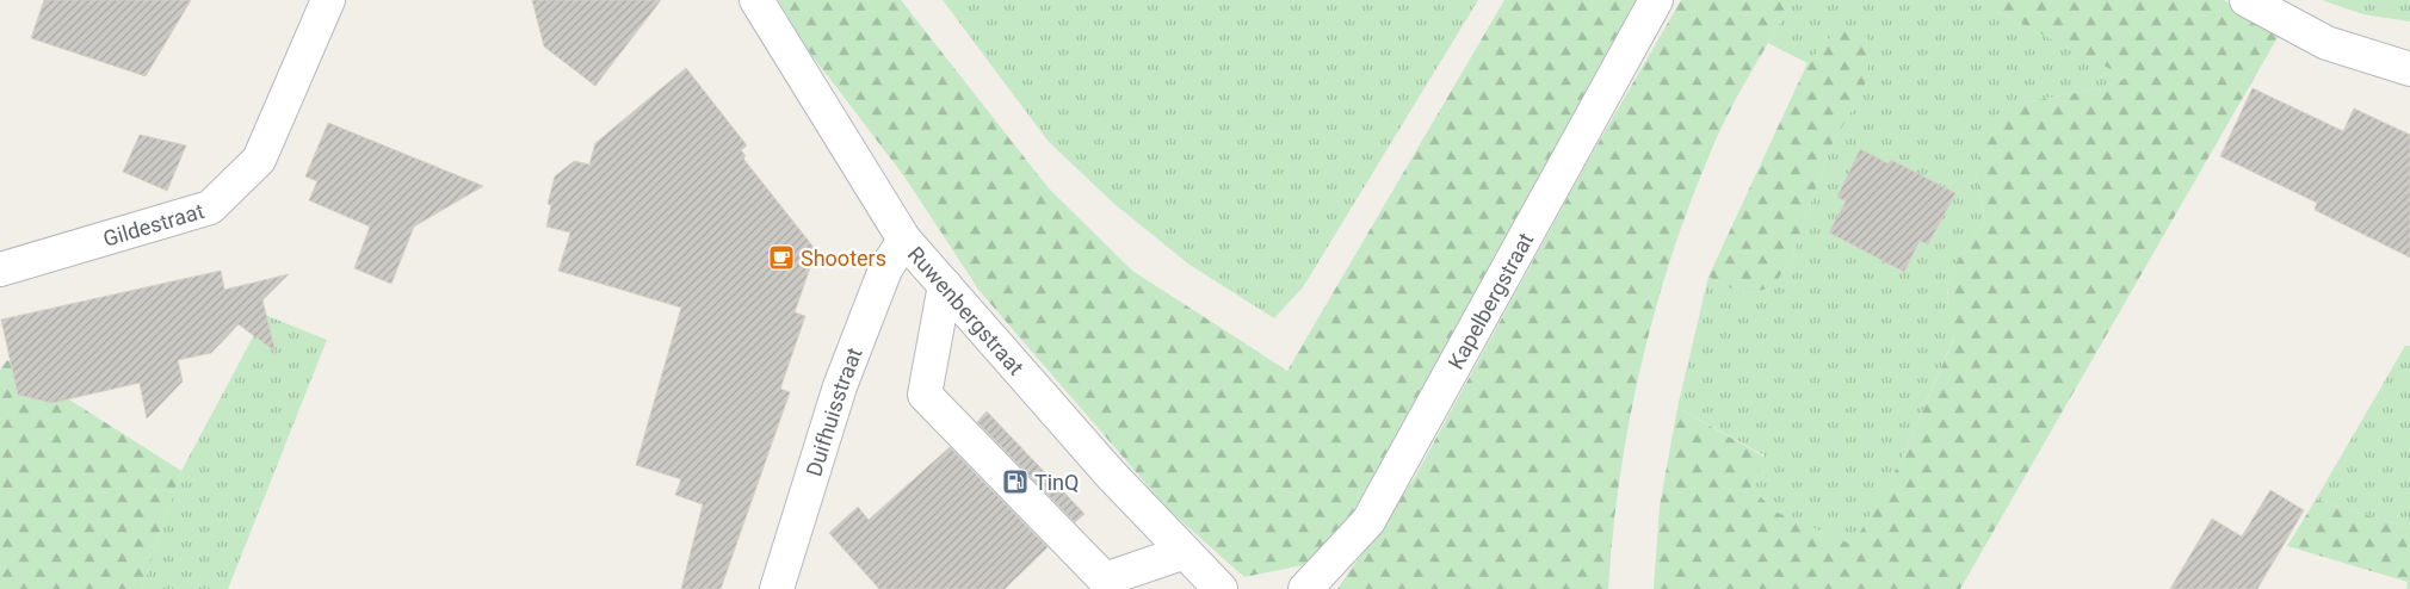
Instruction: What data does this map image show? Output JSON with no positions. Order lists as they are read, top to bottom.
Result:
{
  "streets": {
    "street": [
      "Gildestraat",
      "Kapelbergstraat",
      "Ruwenbergstraat",
      "Duifhuisstraat"
    ]
  },
  "crossings": [
    ["Ruwenbergstraat", "Duifhuisstraat"]
  ],
  "places": {
    "cafe": ["Shooters"],
    "fuel station": ["TinQ"]
  }
}
